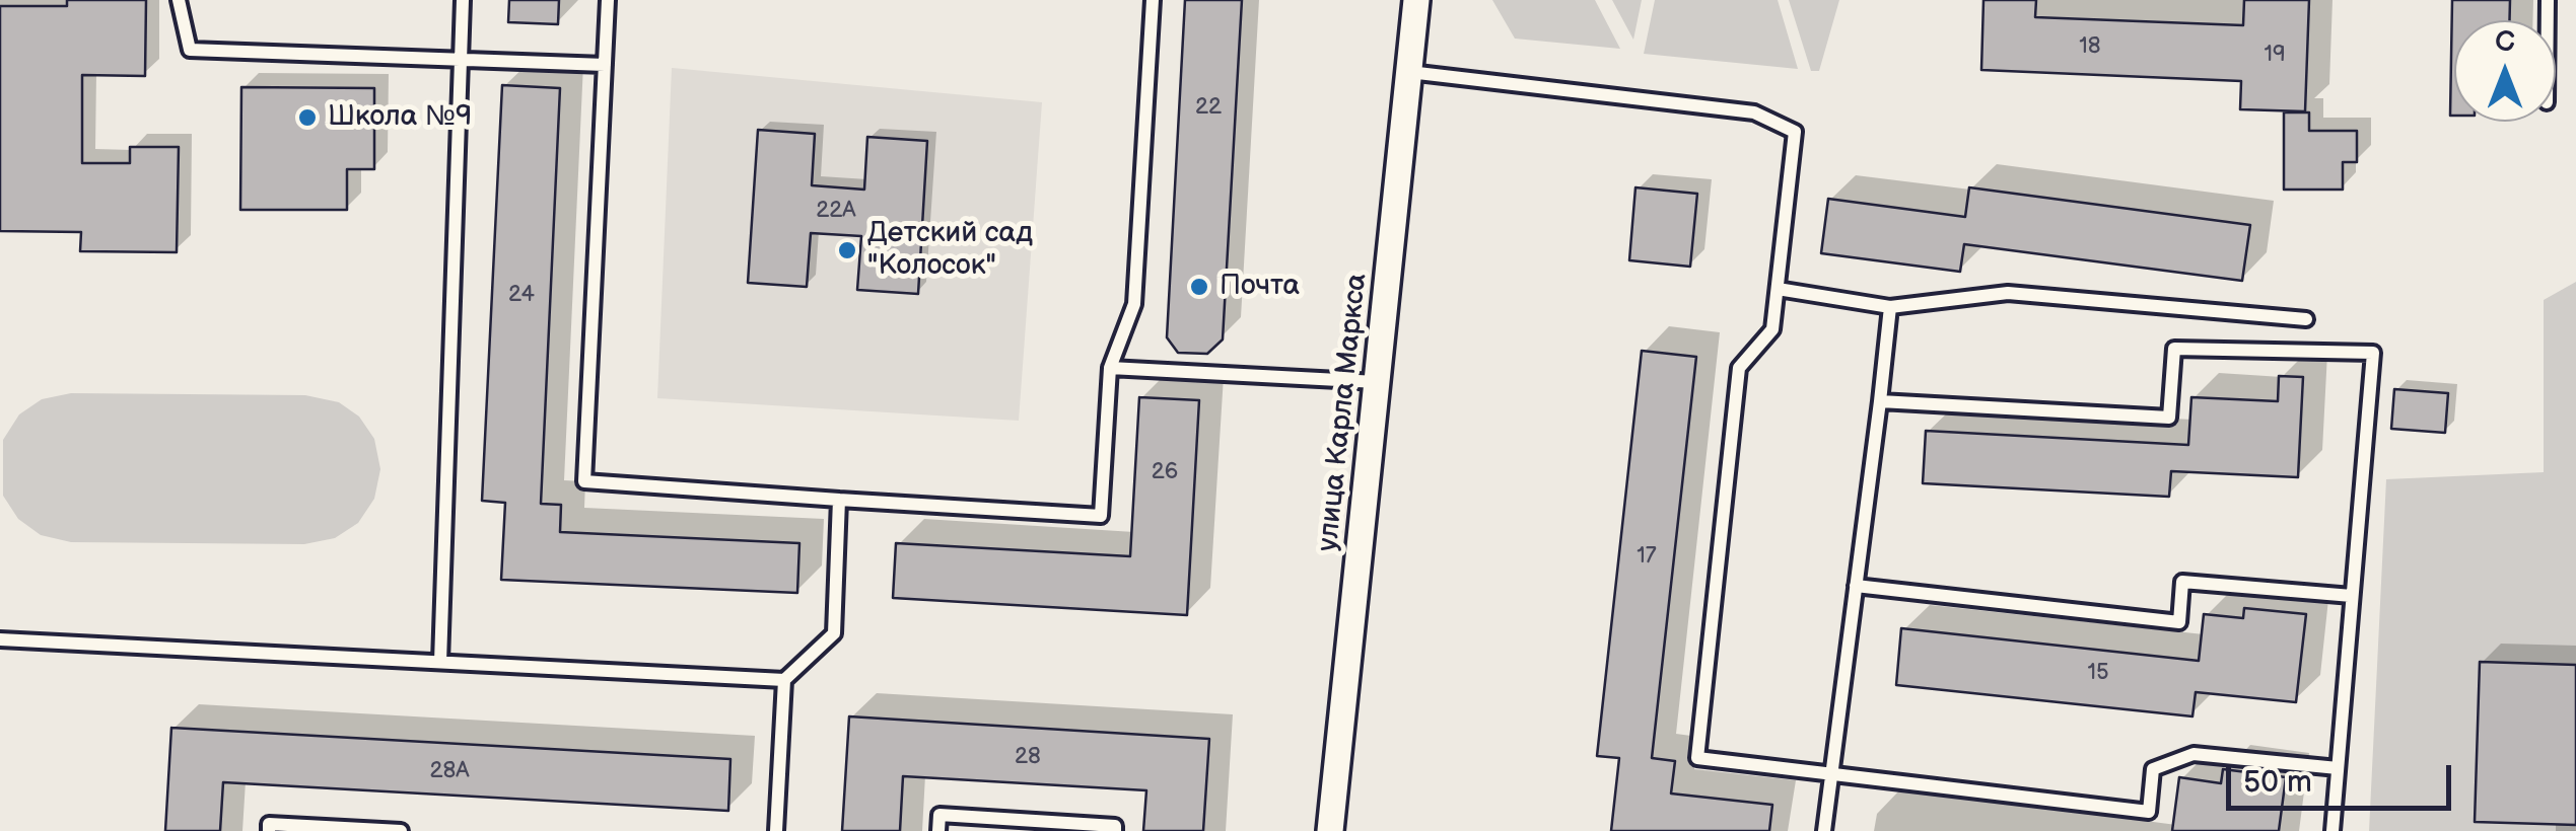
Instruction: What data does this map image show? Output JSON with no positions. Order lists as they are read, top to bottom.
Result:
{
  "streets": {
    "street": ["улица Карла Маркса"]
  },
  "places": ["Школа №9", "Детский сад \"Колосок\"", "Почта"],
  "house_numbers": [
    "18",
    "19",
    "22",
    "22А",
    "24",
    "26",
    "17",
    "15",
    "28",
    "28А"
  ],
  "scale_bar": "50 m",
  "north": "top"
}
